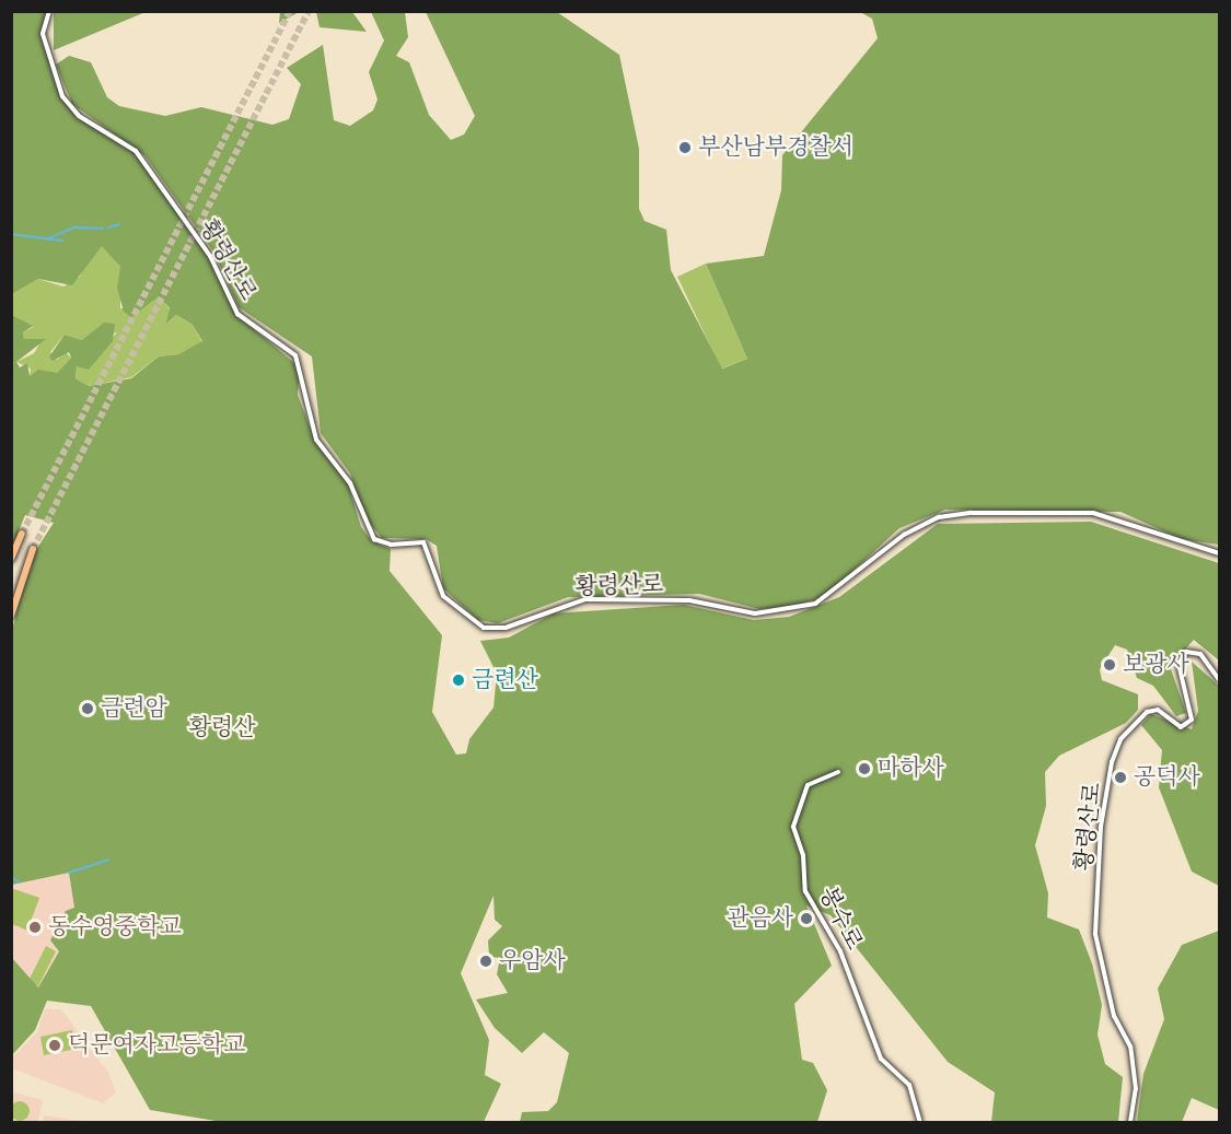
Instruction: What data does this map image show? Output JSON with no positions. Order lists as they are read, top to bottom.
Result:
{
  "streets": {
    "street": ["황령산로", "봉수로"]
  },
  "parks": ["황령산"],
  "places": [
    "부산남부경찰서",
    "보광사",
    "금련산",
    "금련암",
    "마하사",
    "공덕사",
    "관음사",
    "동수영중학교",
    "우암사",
    "덕문여자고등학교"
  ]
}
